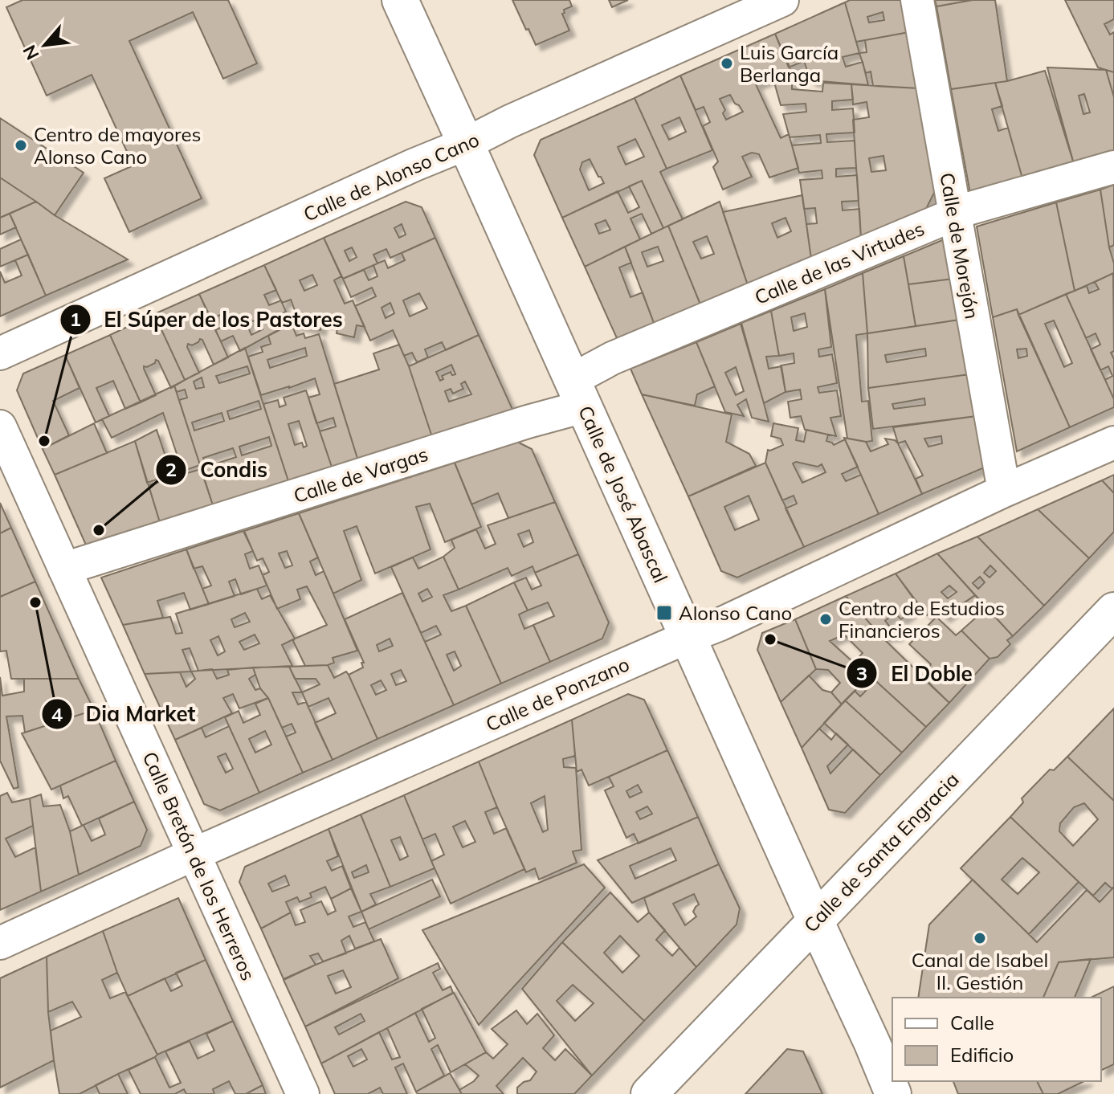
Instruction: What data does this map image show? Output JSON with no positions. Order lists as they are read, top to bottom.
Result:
{
  "streets": {
    "main road": ["Calle de José Abascal", "Calle de Santa Engracia"],
    "street": [
      "Calle de Alonso Cano",
      "Calle de Morejón",
      "Calle de las Virtudes",
      "Calle de Vargas",
      "Calle de Ponzano",
      "Calle Bretón de los Herreros"
    ]
  },
  "crossings": [
    ["Calle de Alonso Cano", "Calle de José Abascal"],
    ["Calle de Morejón", "Calle de las Virtudes"],
    ["Calle de Morejón", "Calle de Ponzano"],
    ["Calle de las Virtudes", "Calle de Vargas"],
    ["Calle de las Virtudes", "Calle de José Abascal"],
    ["Calle de Vargas", "Calle de José Abascal"],
    ["Calle de Vargas", "Calle Bretón de los Herreros"],
    ["Calle de José Abascal", "Calle de Ponzano"],
    ["Calle de José Abascal", "Calle de Santa Engracia"],
    ["Calle de Ponzano", "Calle Bretón de los Herreros"]
  ],
  "places": {
    "other": [
      "Luis García Berlanga",
      "Centro de mayores Alonso Cano",
      "El Súper de los Pastores",
      "Condis",
      "Dia Market",
      "Centro de Estudios Financieros",
      "El Doble",
      "Canal de Isabel II. Gestión"
    ],
    "transit": ["Alonso Cano"]
  },
  "legend": ["Calle", "Edificio"],
  "north": "bottom left"
}
